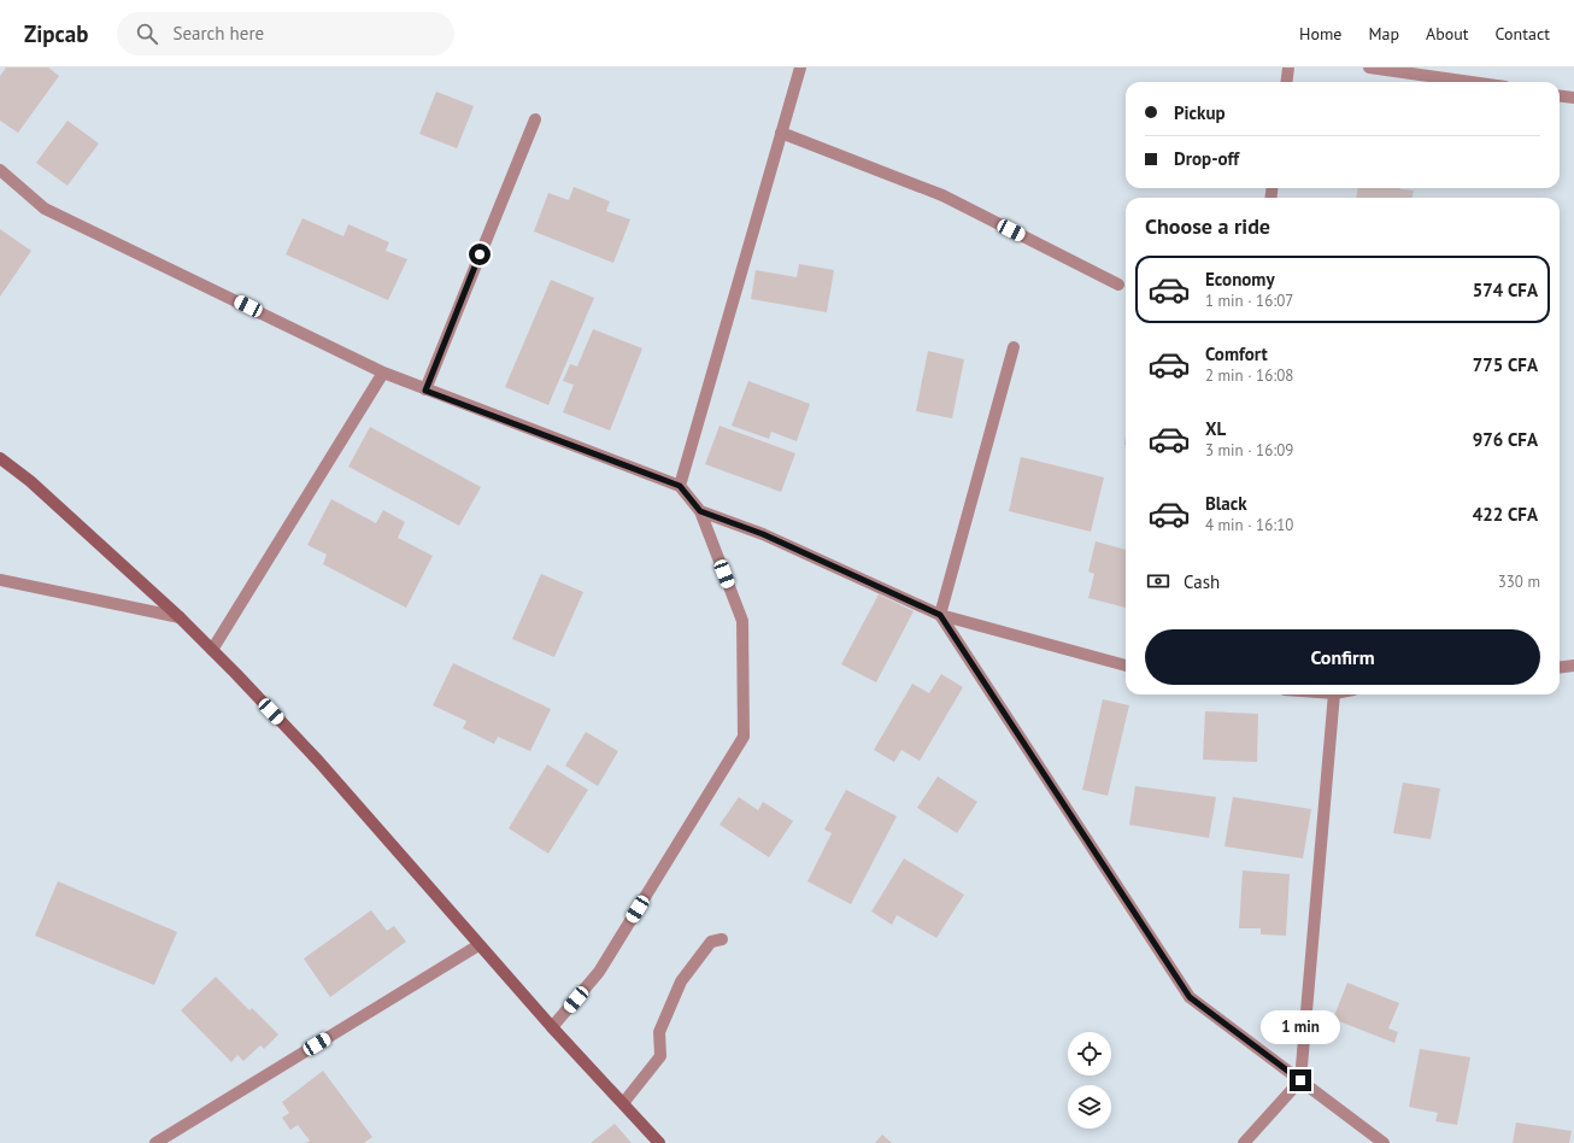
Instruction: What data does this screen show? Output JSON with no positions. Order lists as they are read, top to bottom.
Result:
{
  "page": {
    "header": "Zipcab",
    "search": "Search here",
    "nav": [
      "Home",
      "Map",
      "About",
      "Contact"
    ],
    "banner": ["Pickup", "Drop-off"],
    "heading": "Choose a ride",
    "list": [
      {
        "name": "Economy",
        "note": "1 min · 16:07",
        "value": "574 CFA"
      },
      {
        "name": "Comfort",
        "note": "2 min · 16:08",
        "value": "775 CFA"
      },
      {
        "name": "XL",
        "note": "3 min · 16:09",
        "value": "976 CFA"
      },
      {
        "name": "Black",
        "note": "4 min · 16:10",
        "value": "422 CFA"
      }
    ],
    "pay": ["Cash", "330 m"],
    "buttons": "Confirm",
    "bubble": "1 min"
  }
}
